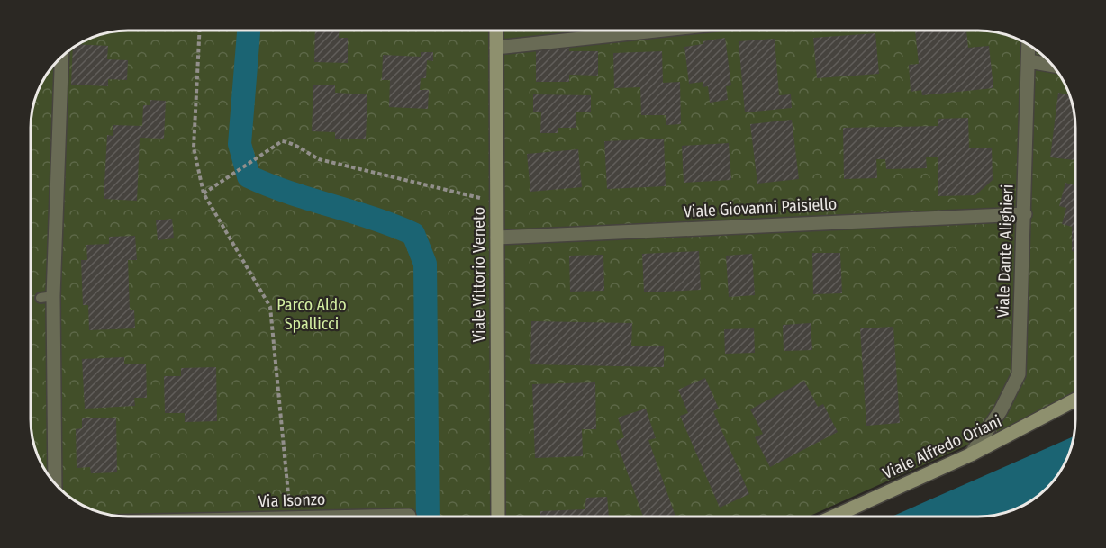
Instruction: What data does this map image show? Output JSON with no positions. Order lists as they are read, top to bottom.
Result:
{
  "streets": {
    "street": [
      "Viale Giovanni Paisiello",
      "Viale Dante Alighieri",
      "Viale Vittorio Veneto",
      "Viale Alfredo Oriani",
      "Via Isonzo"
    ]
  },
  "crossings": [
    ["Viale Giovanni Paisiello", "Viale Dante Alighieri"],
    ["Viale Giovanni Paisiello", "Viale Vittorio Veneto"],
    ["Viale Dante Alighieri", "Viale Alfredo Oriani"]
  ],
  "parks": ["Parco Aldo Spallicci"]
}
